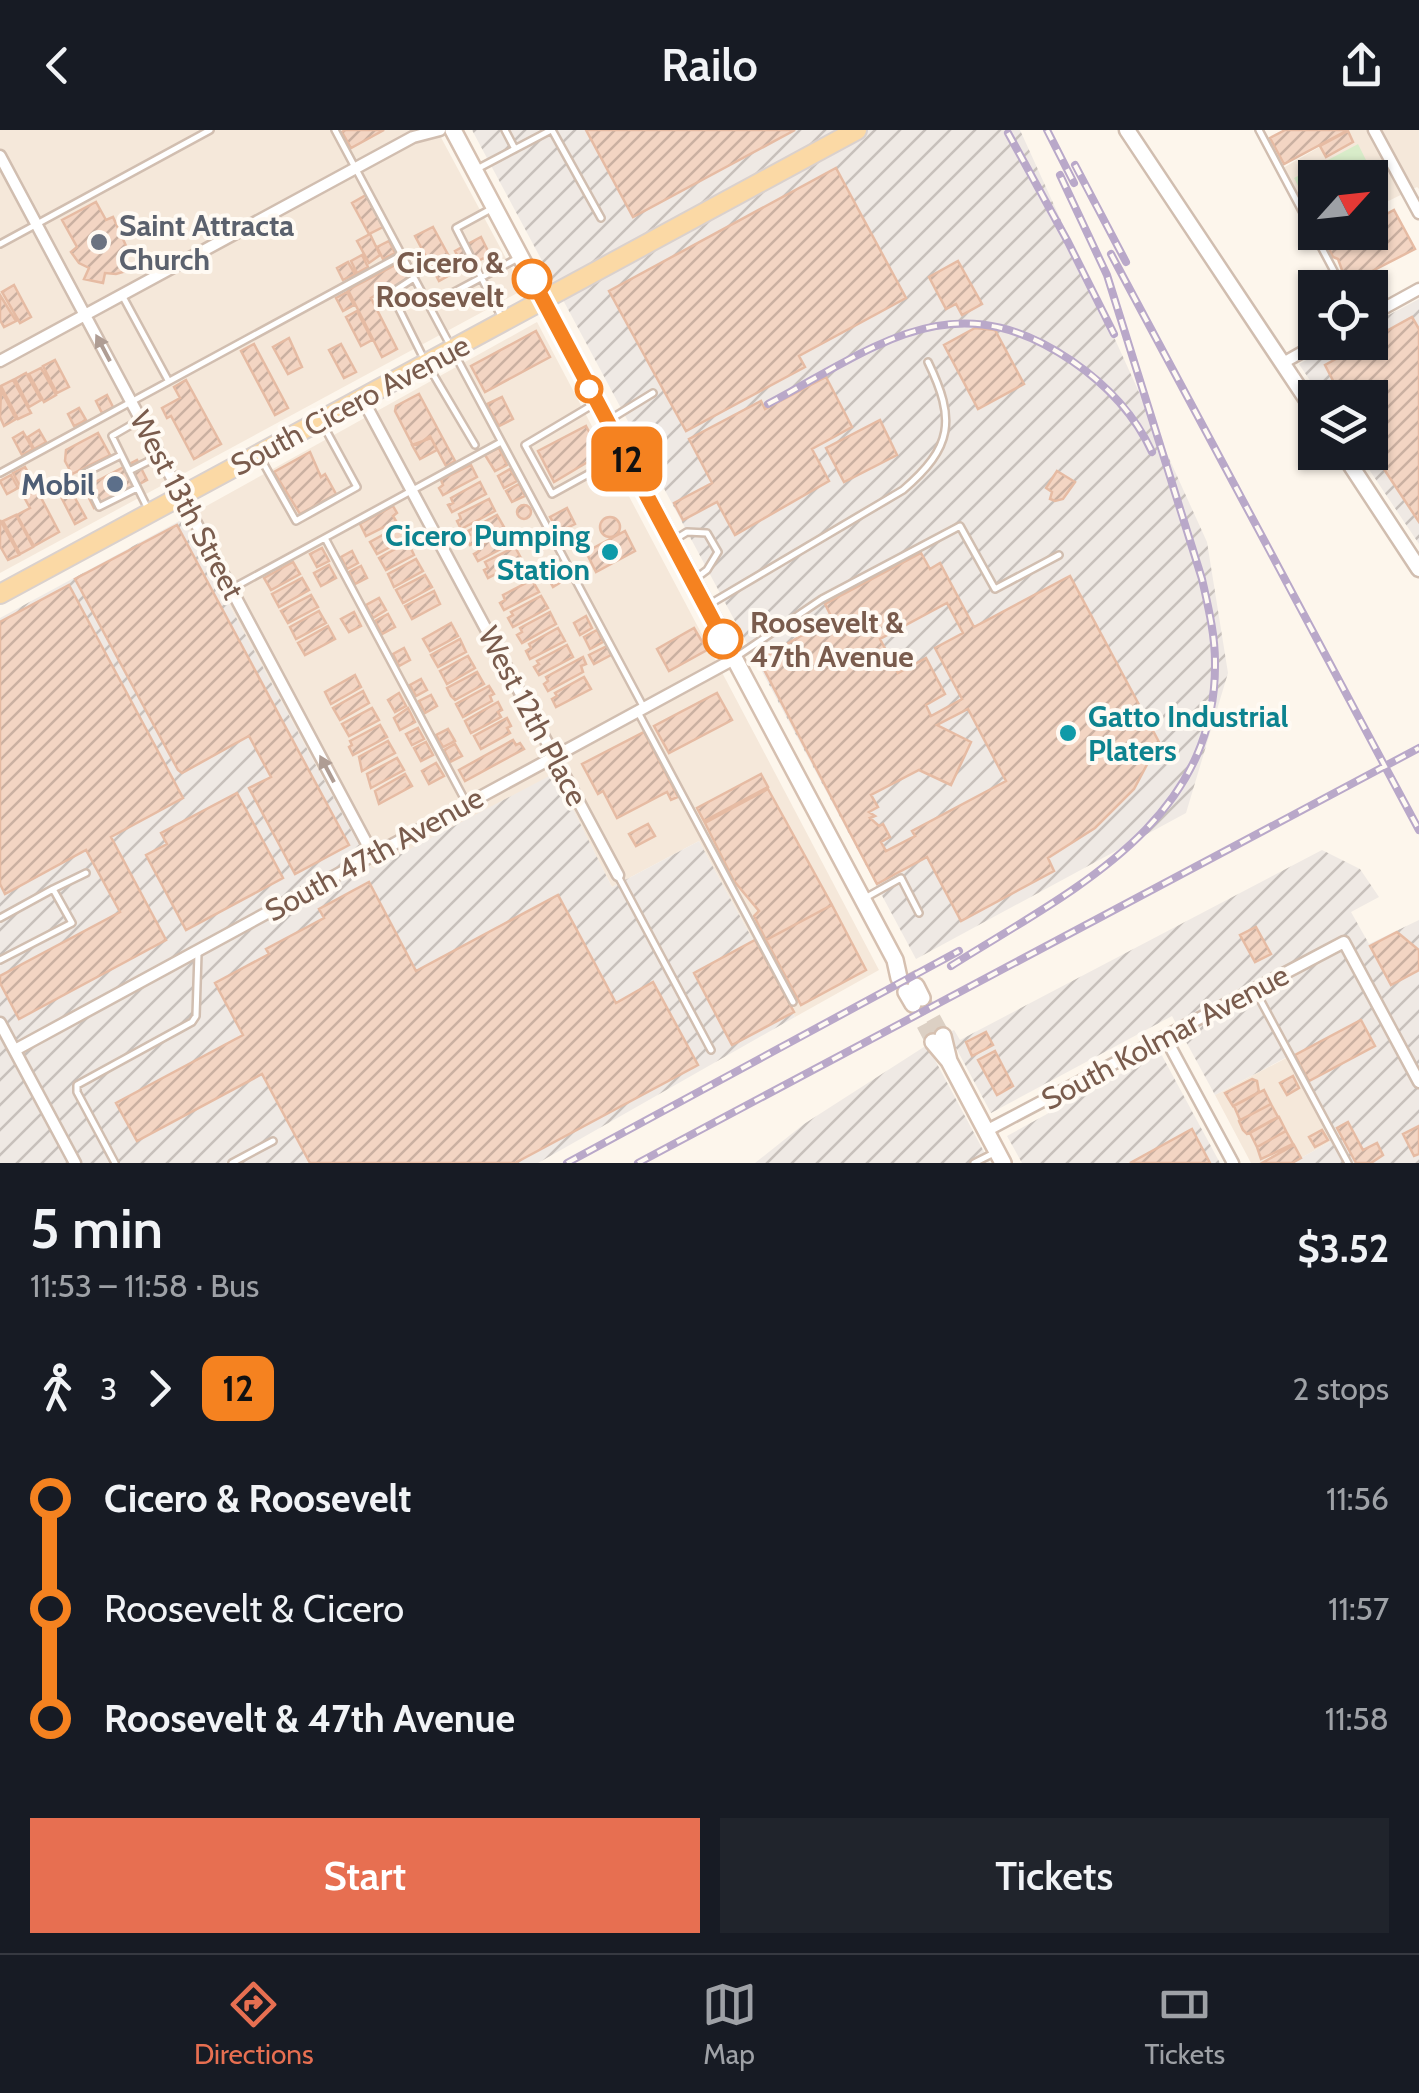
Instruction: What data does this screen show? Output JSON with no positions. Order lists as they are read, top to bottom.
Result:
{
  "streets": {
    "main road": ["South Cicero Avenue"],
    "street": [
      "West 13th Street",
      "West 12th Place",
      "South 47th Avenue",
      "South Kolmar Avenue"
    ]
  },
  "crossings": [
    ["South Cicero Avenue", "West 13th Street"],
    ["South Cicero Avenue", "West 12th Place"],
    ["West 13th Street", "South 47th Avenue"],
    ["West 12th Place", "South 47th Avenue"]
  ],
  "one_way": ["West 13th Street"],
  "places": [
    "Saint Attracta Church",
    "Cicero & Roosevelt",
    "Mobil",
    "Cicero Pumping Station",
    "Roosevelt & 47th Avenue",
    "Gatto Industrial Platers"
  ],
  "lines": ["bus line 12"],
  "north": "top right",
  "page": {
    "header": "Railo",
    "on_map": "12",
    "heading": ["5 min", "11:53 – 11:58 · Bus", "$3.52"],
    "legs": ["3", "12", "2 stops"],
    "list": [
      {
        "name": "Cicero & Roosevelt",
        "value": "11:56"
      },
      {
        "name": "Roosevelt & Cicero",
        "value": "11:57"
      },
      {
        "name": "Roosevelt & 47th Avenue",
        "value": "11:58"
      }
    ],
    "buttons": ["Start", "Tickets"],
    "tabs": ["Directions", "Map", "Tickets"]
  }
}
